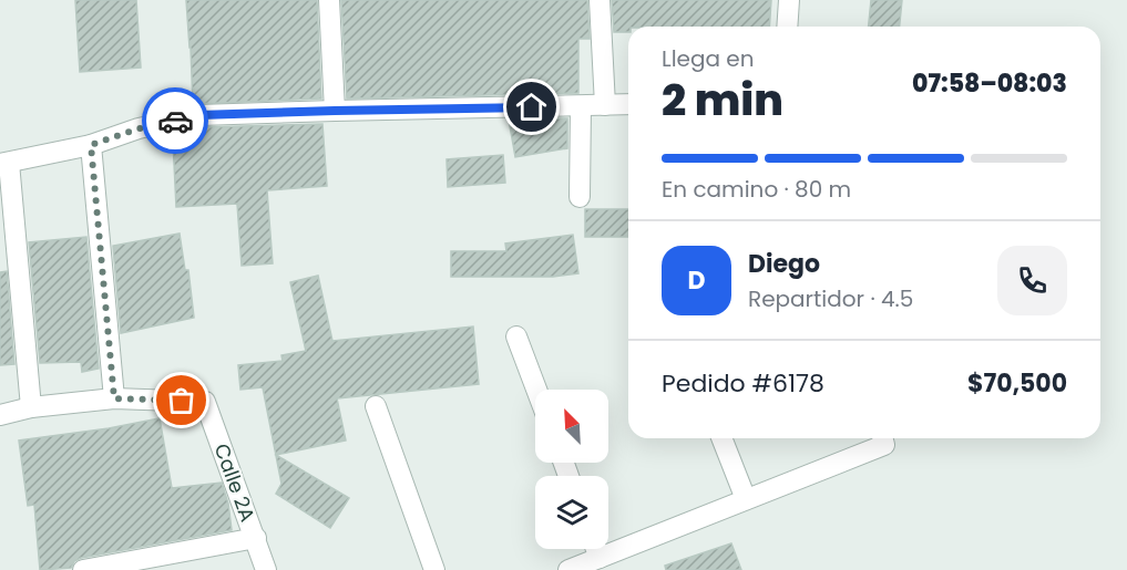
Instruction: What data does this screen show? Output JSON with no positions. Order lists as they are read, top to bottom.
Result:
{
  "streets": {
    "street": ["Calle 2A"]
  },
  "north": "top left",
  "page": {
    "heading": ["2 min", "Llega en", "07:58–08:03"],
    "panel": [
      "Diego",
      "Repartidor · 4.5",
      "Pedido #6178",
      "$70,500"
    ],
    "bar": "En camino · 80 m",
    "round": "D"
  }
}
